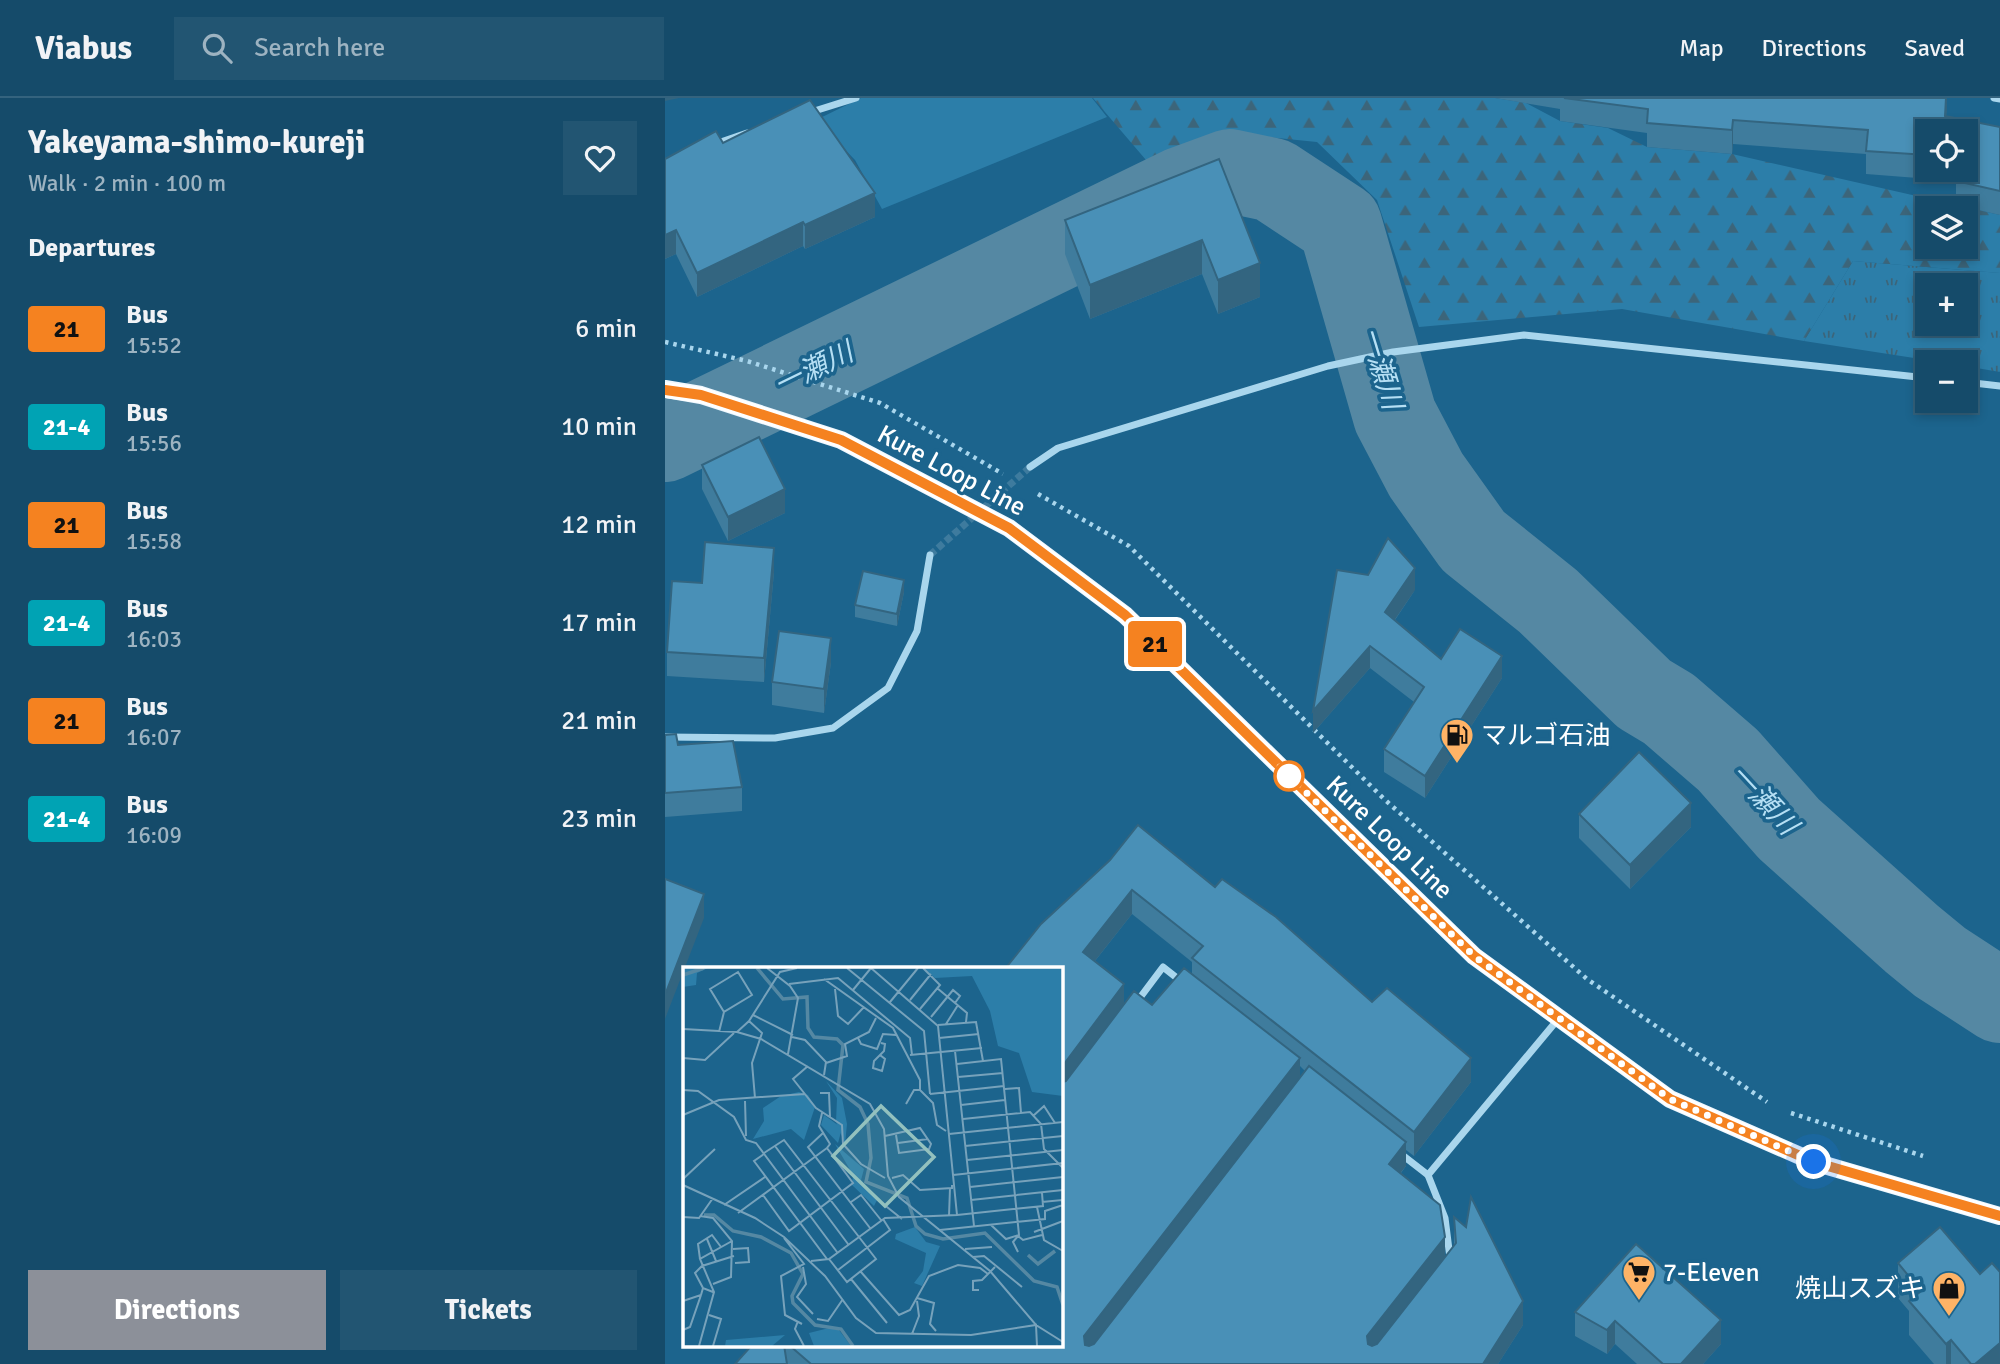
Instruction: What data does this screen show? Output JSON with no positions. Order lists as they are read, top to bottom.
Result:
{
  "streets": {
    "main road": ["Kure Loop Line"]
  },
  "water": ["一瀬川"],
  "places": {
    "fuel station": ["マルゴ石油"],
    "supermarket": ["7-Eleven"],
    "shop": ["焼山スズキ"]
  },
  "lines": ["bus line 21"],
  "page": {
    "header": "Viabus",
    "search": "Search here",
    "nav": ["Map", "Directions", "Saved"],
    "heading": [
      ["Yakeyama-shimo-kureji", "Walk · 2 min · 100 m"],
      "Departures"
    ],
    "on_map": "21",
    "map_buttons": ["+", "−"],
    "list": [
      {
        "mark": "21",
        "name": "Bus",
        "note": "15:52",
        "value": "6 min"
      },
      {
        "mark": "21-4",
        "name": "Bus",
        "note": "15:56",
        "value": "10 min"
      },
      {
        "mark": "21",
        "name": "Bus",
        "note": "15:58",
        "value": "12 min"
      },
      {
        "mark": "21-4",
        "name": "Bus",
        "note": "16:03",
        "value": "17 min"
      },
      {
        "mark": "21",
        "name": "Bus",
        "note": "16:07",
        "value": "21 min"
      },
      {
        "mark": "21-4",
        "name": "Bus",
        "note": "16:09",
        "value": "23 min"
      }
    ],
    "buttons": ["Directions", "Tickets"]
  }
}
